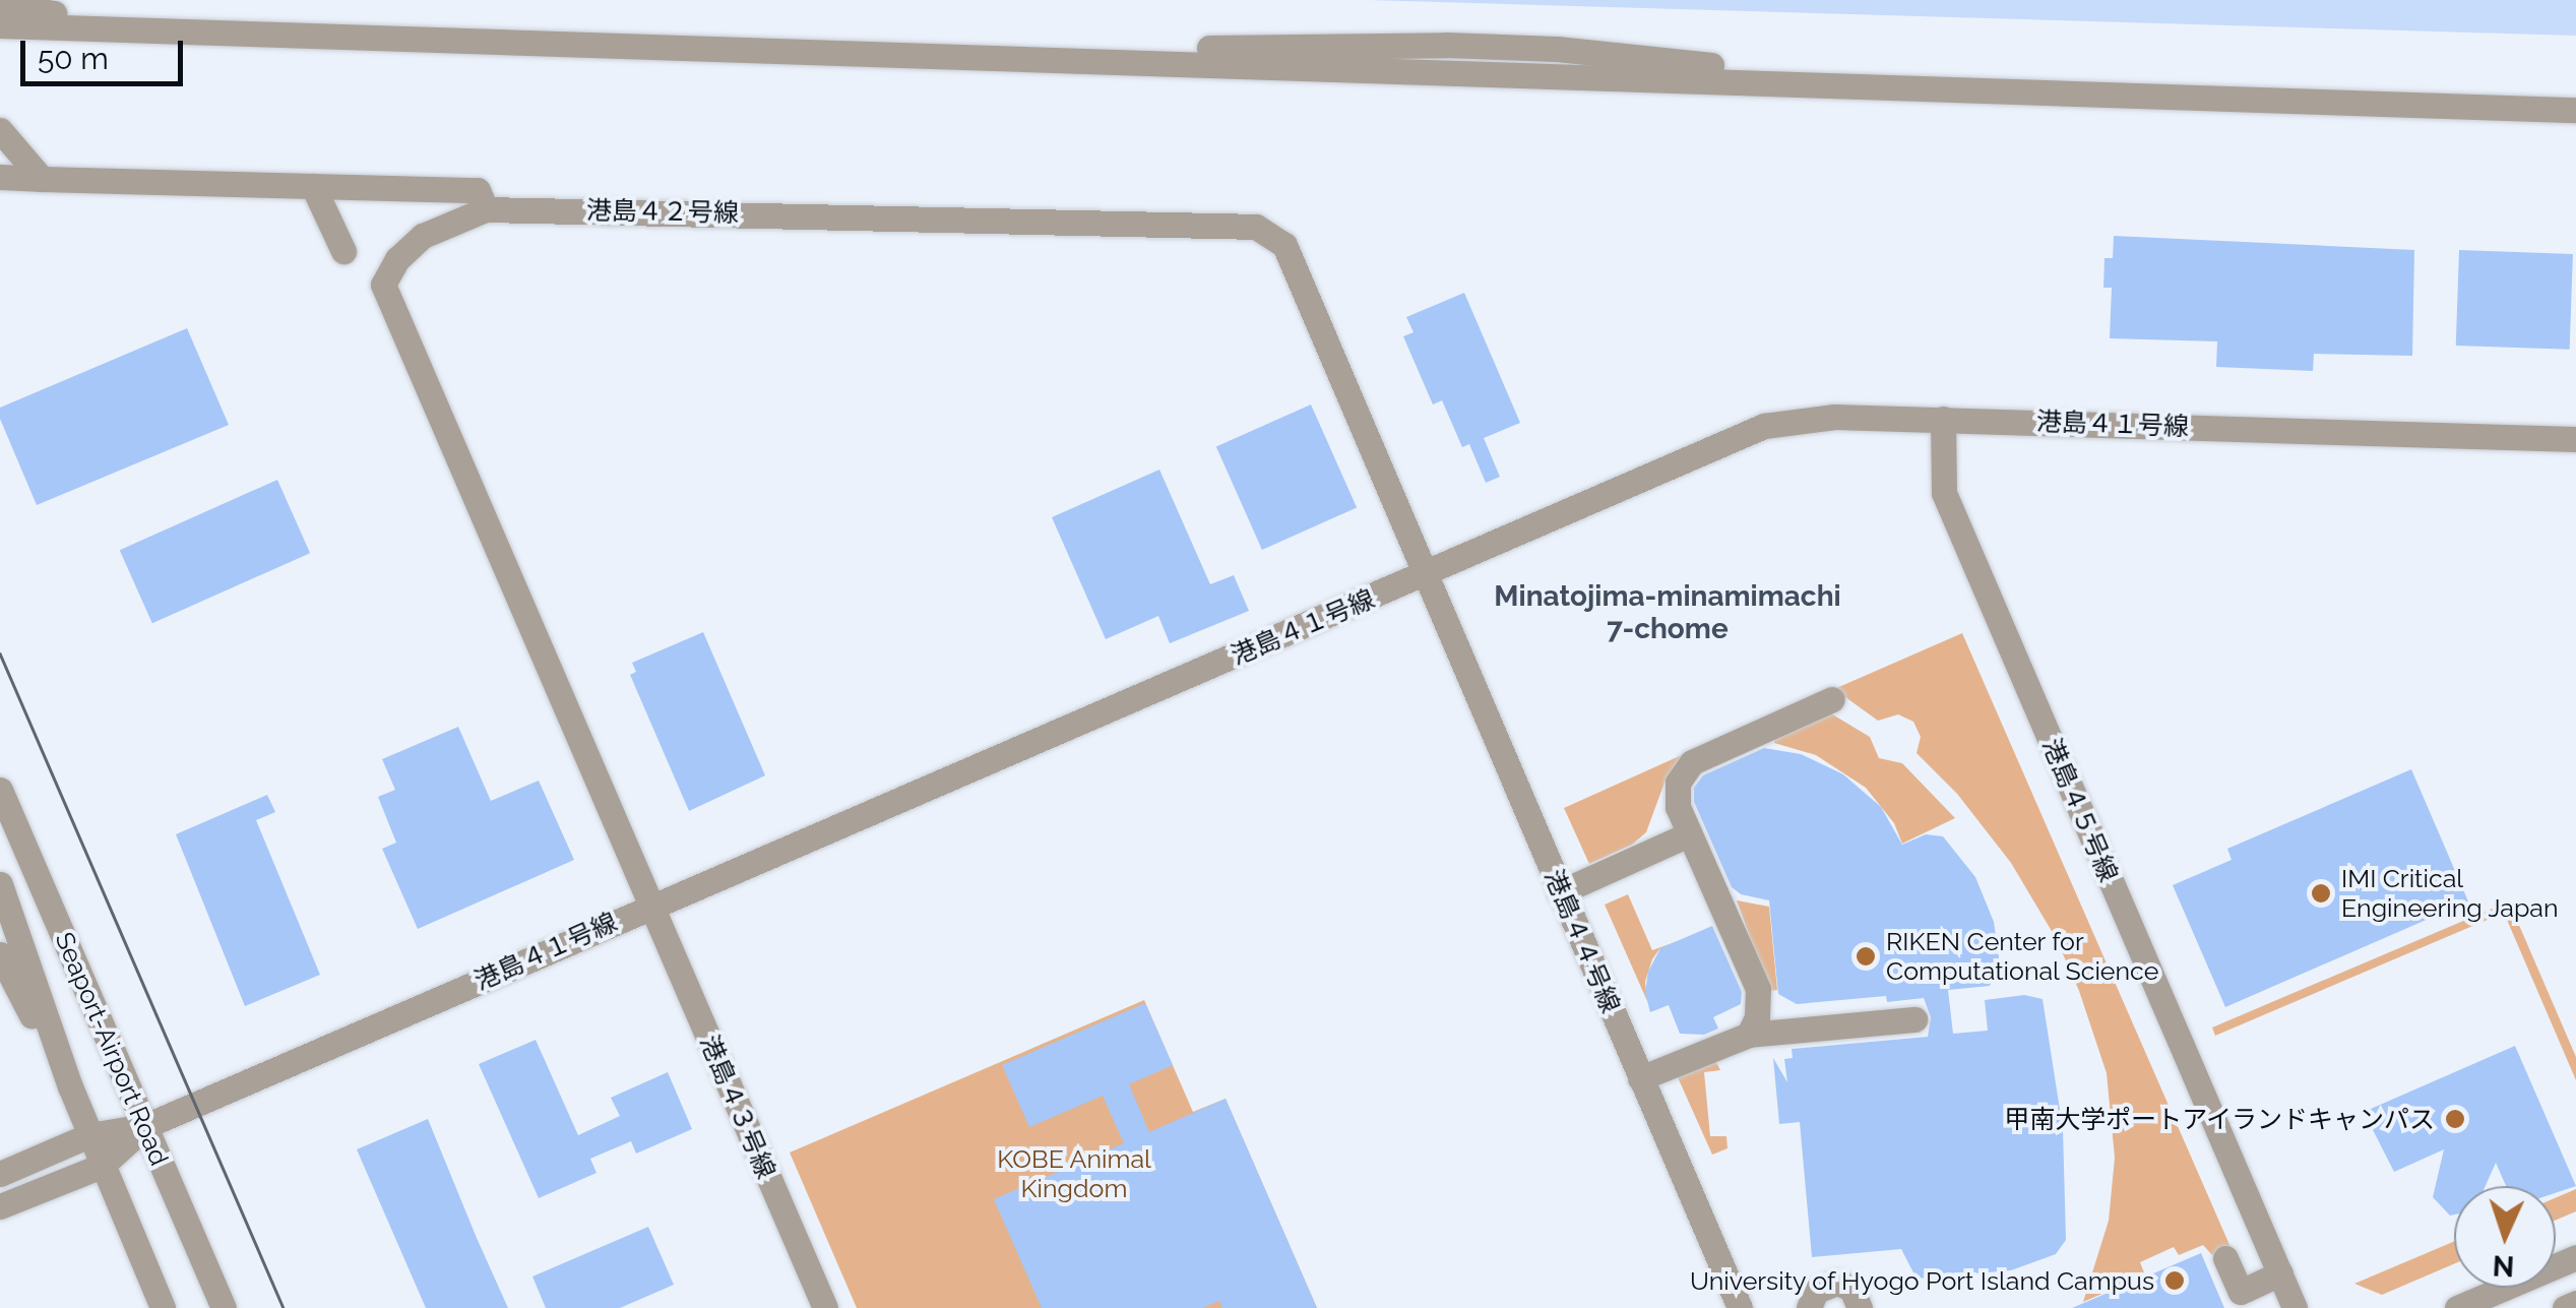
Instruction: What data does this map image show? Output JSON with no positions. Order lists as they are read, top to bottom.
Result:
{
  "streets": {
    "street": [
      "港島４２号線",
      "港島４１号線",
      "港島４５号線",
      "港島４４号線",
      "Seaport-Airport Road",
      "港島４３号線"
    ]
  },
  "crossings": [
    ["港島４２号線", "港島４１号線"],
    ["港島４２号線", "港島４４号線"],
    ["港島４２号線", "港島４３号線"],
    ["港島４１号線", "港島４５号線"],
    ["港島４１号線", "港島４４号線"],
    ["港島４１号線", "Seaport-Airport Road"],
    ["港島４１号線", "港島４３号線"]
  ],
  "districts": ["Minatojima-minamimachi 7-chome"],
  "parks": ["KOBE Animal Kingdom"],
  "places": [
    "IMI Critical Engineering Japan",
    "RIKEN Center for Computational Science",
    "甲南大学ポートアイランドキャンパス",
    "University of Hyogo Port Island Campus"
  ],
  "scale_bar": "50 m",
  "north": "bottom"
}
